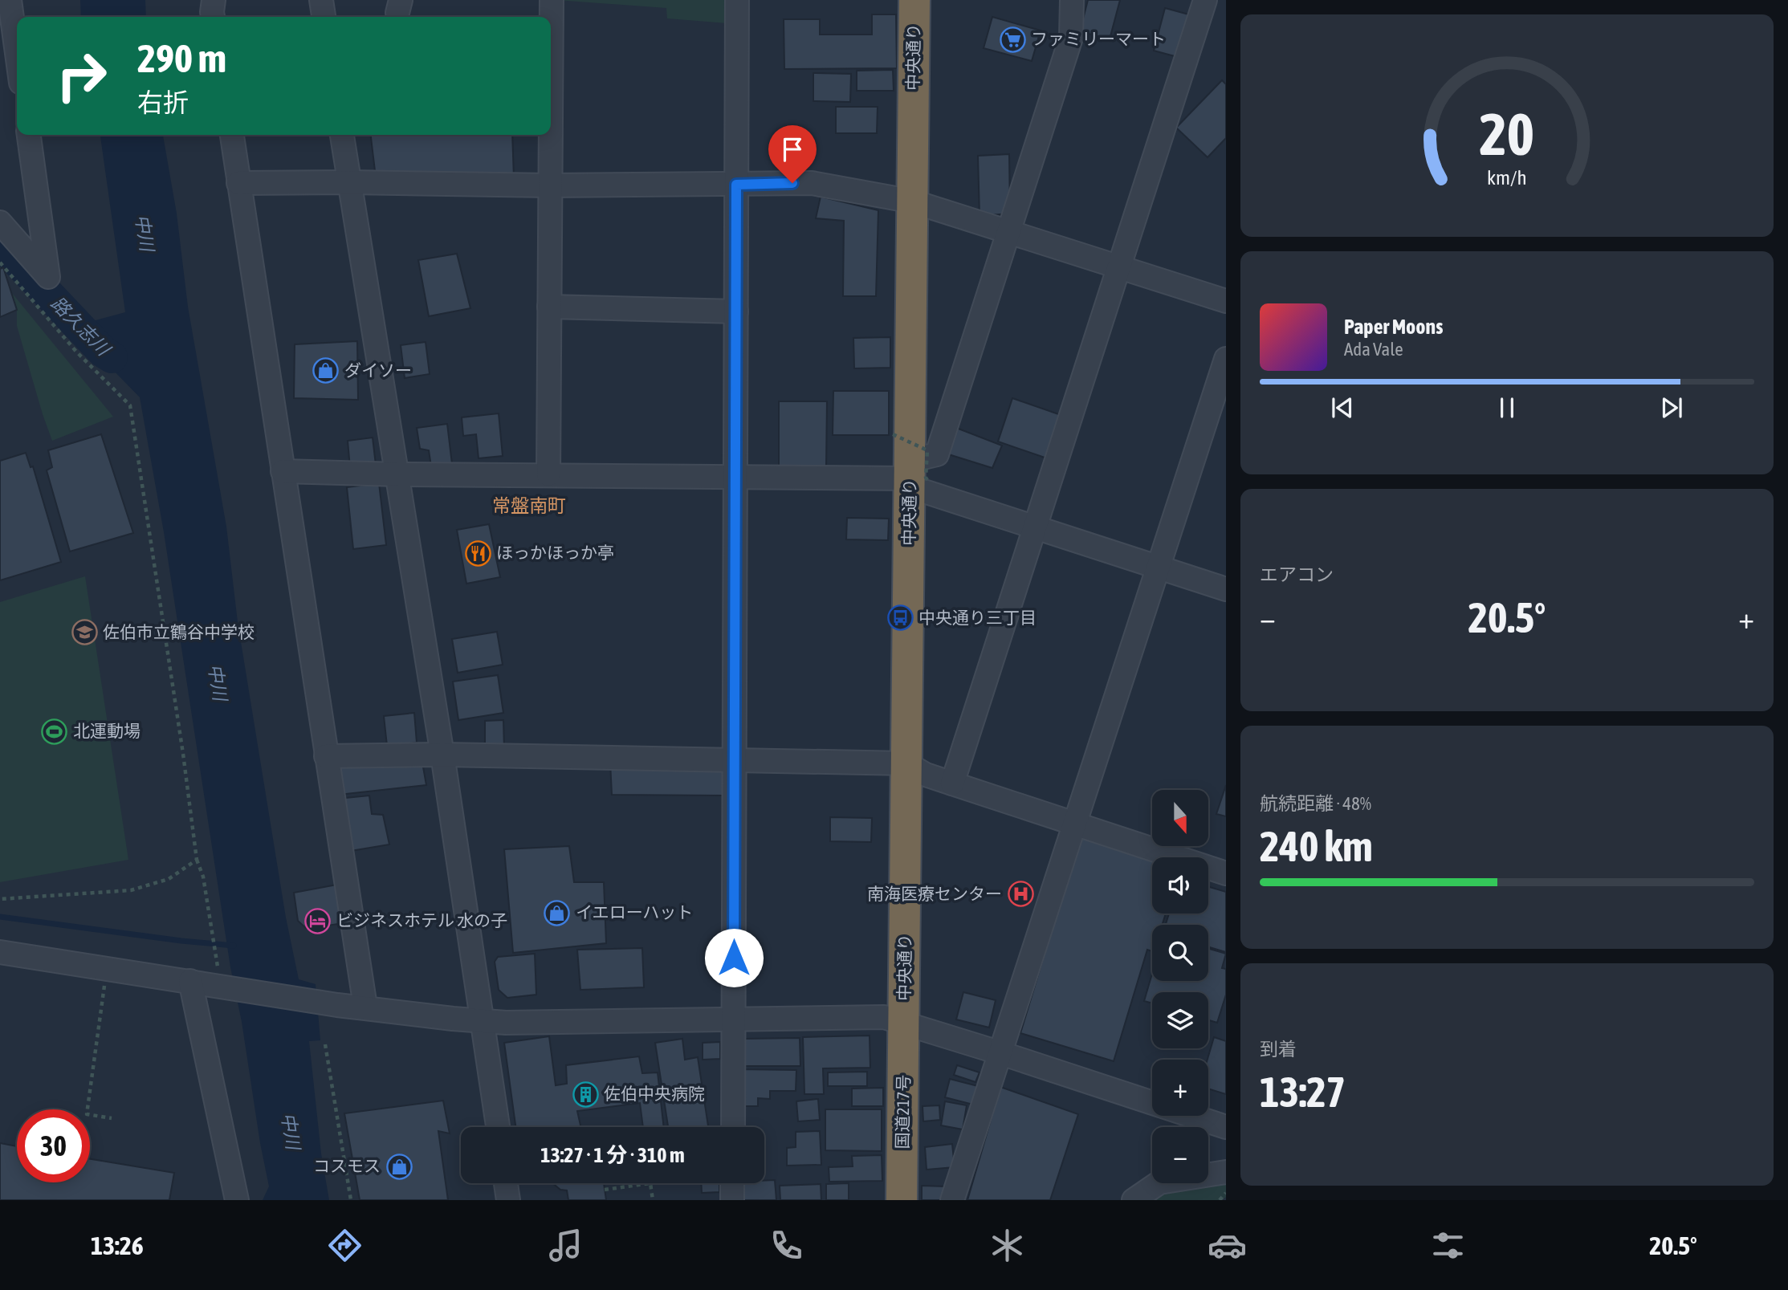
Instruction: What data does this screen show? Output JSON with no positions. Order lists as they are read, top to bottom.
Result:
{
  "streets": {
    "highway": ["中央通り", "国道217号"]
  },
  "crossings": [
    ["中央通り", "国道217号"]
  ],
  "districts": ["常盤南町"],
  "water": ["中川", "路久志川"],
  "places": {
    "supermarket": ["ファミリーマート"],
    "shop": ["ダイソー", "イエローハット", "コスモス"],
    "restaurant": ["ほっかほっか亭"],
    "bus stop": ["中央通り三丁目"],
    "school or university": ["佐伯市立鶴谷中学校"],
    "sports": ["北運動場"],
    "hospital": ["南海医療センター"],
    "hotel": ["ビジネスホテル 水の子"],
    "building": ["佐伯中央病院"]
  },
  "north": "bottom",
  "page": {
    "turn": ["290 m", "右折"],
    "song": ["Paper Moons", "Ada Vale"],
    "tile": [
      "エアコン",
      ["航続距離 · 48%", "240 km"],
      ["到着", "13:27"]
    ],
    "heat": ["−", "20.5°", "+"],
    "map_buttons": ["+", "−"],
    "limit": "30",
    "trip": "13:27 · 1 分 · 310 m",
    "tabs": ["13:26", "20.5°"],
    "gauge": ["20", "km/h"]
  }
}
